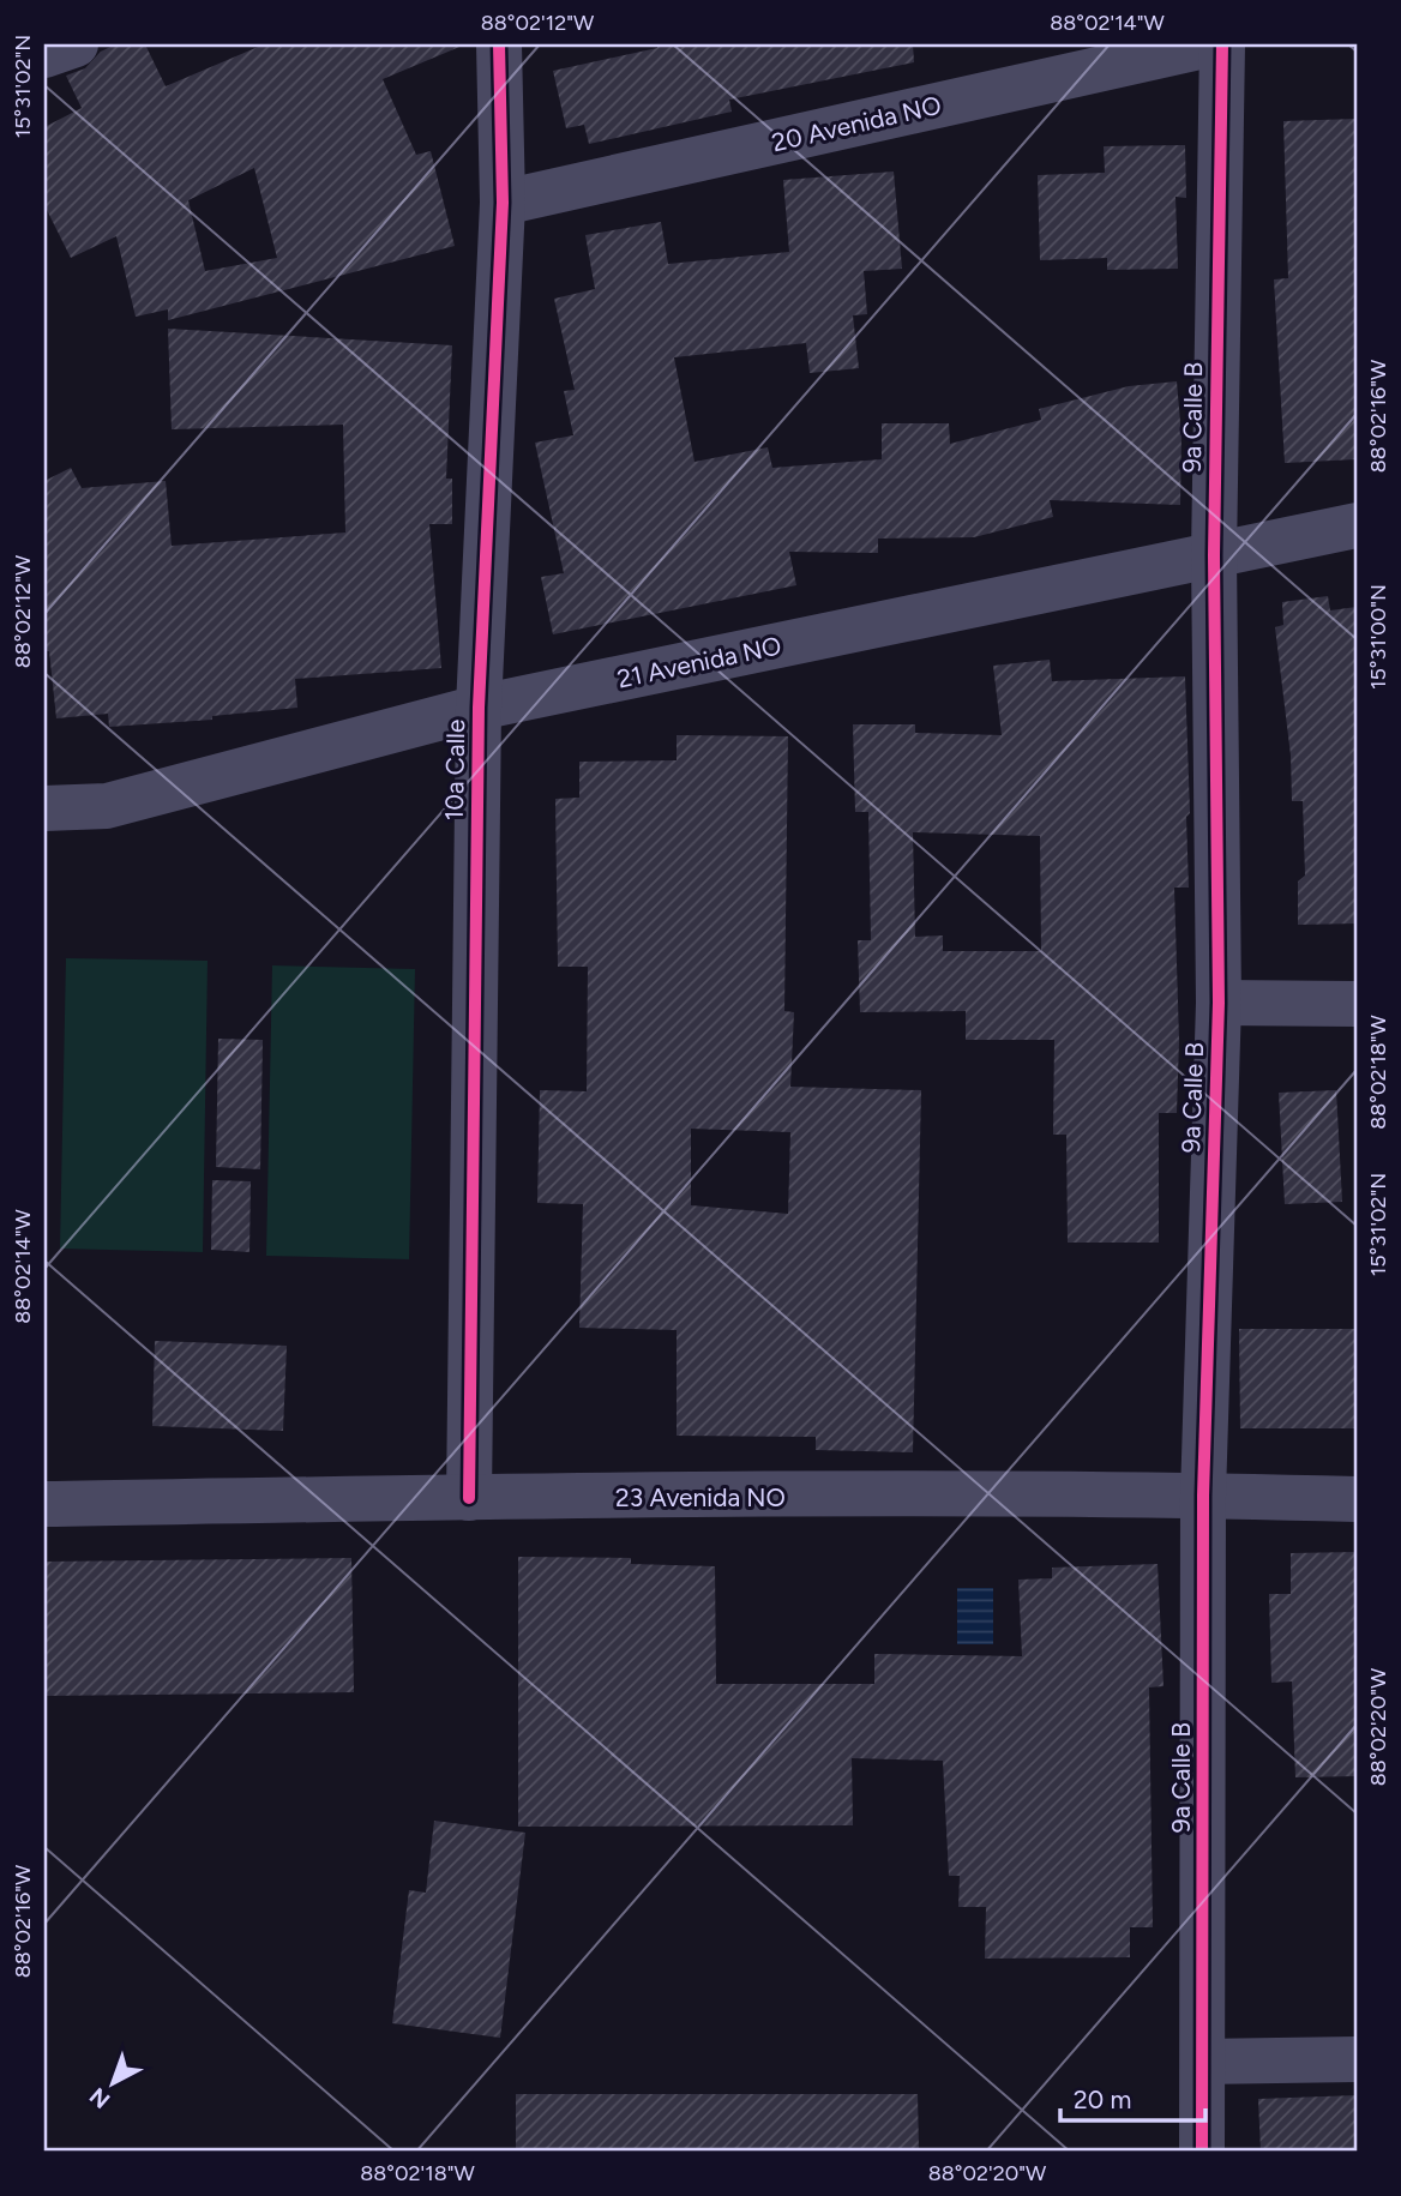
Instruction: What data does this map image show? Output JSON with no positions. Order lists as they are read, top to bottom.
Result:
{
  "streets": {
    "street": [
      "20 Avenida NO",
      "9a Calle B",
      "21 Avenida NO",
      "10a Calle",
      "23 Avenida NO"
    ]
  },
  "crossings": [
    ["20 Avenida NO", "10a Calle"],
    ["9a Calle B", "21 Avenida NO"],
    ["9a Calle B", "23 Avenida NO"],
    ["21 Avenida NO", "10a Calle"],
    ["10a Calle", "23 Avenida NO"]
  ],
  "scale_bar": "20 m",
  "north": "bottom left",
  "coordinates": [
    "88°02'12\"W",
    "88°02'14\"W",
    "15°31'02\"N",
    "88°02'16\"W",
    "15°31'00\"N",
    "88°02'18\"W",
    "88°02'20\"W"
  ]
}
